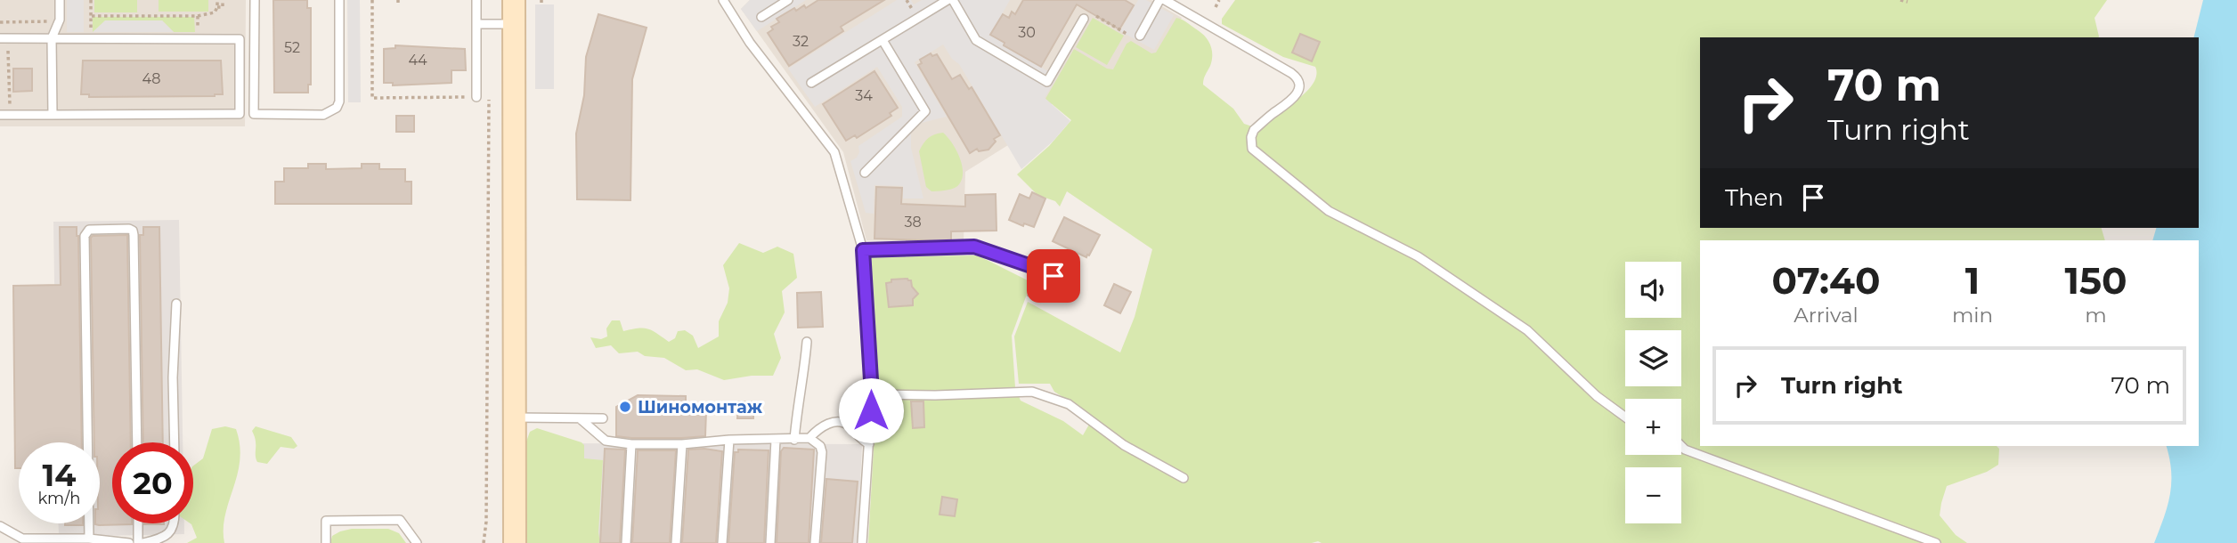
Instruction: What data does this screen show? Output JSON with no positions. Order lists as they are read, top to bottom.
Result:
{
  "places": ["Шиномонтаж"],
  "house_numbers": [
    "30",
    "32",
    "52",
    "44",
    "48",
    "34",
    "38"
  ],
  "page": {
    "turn": ["70 m", "Turn right"],
    "then": "Then",
    "eta": [
      "07:40",
      "Arrival",
      "1",
      "min",
      "150",
      "m"
    ],
    "map_buttons": ["+", "−"],
    "list": [
      {
        "name": "Turn right",
        "value": "70 m"
      }
    ],
    "speed": "14 km/h",
    "limit": "20"
  }
}
